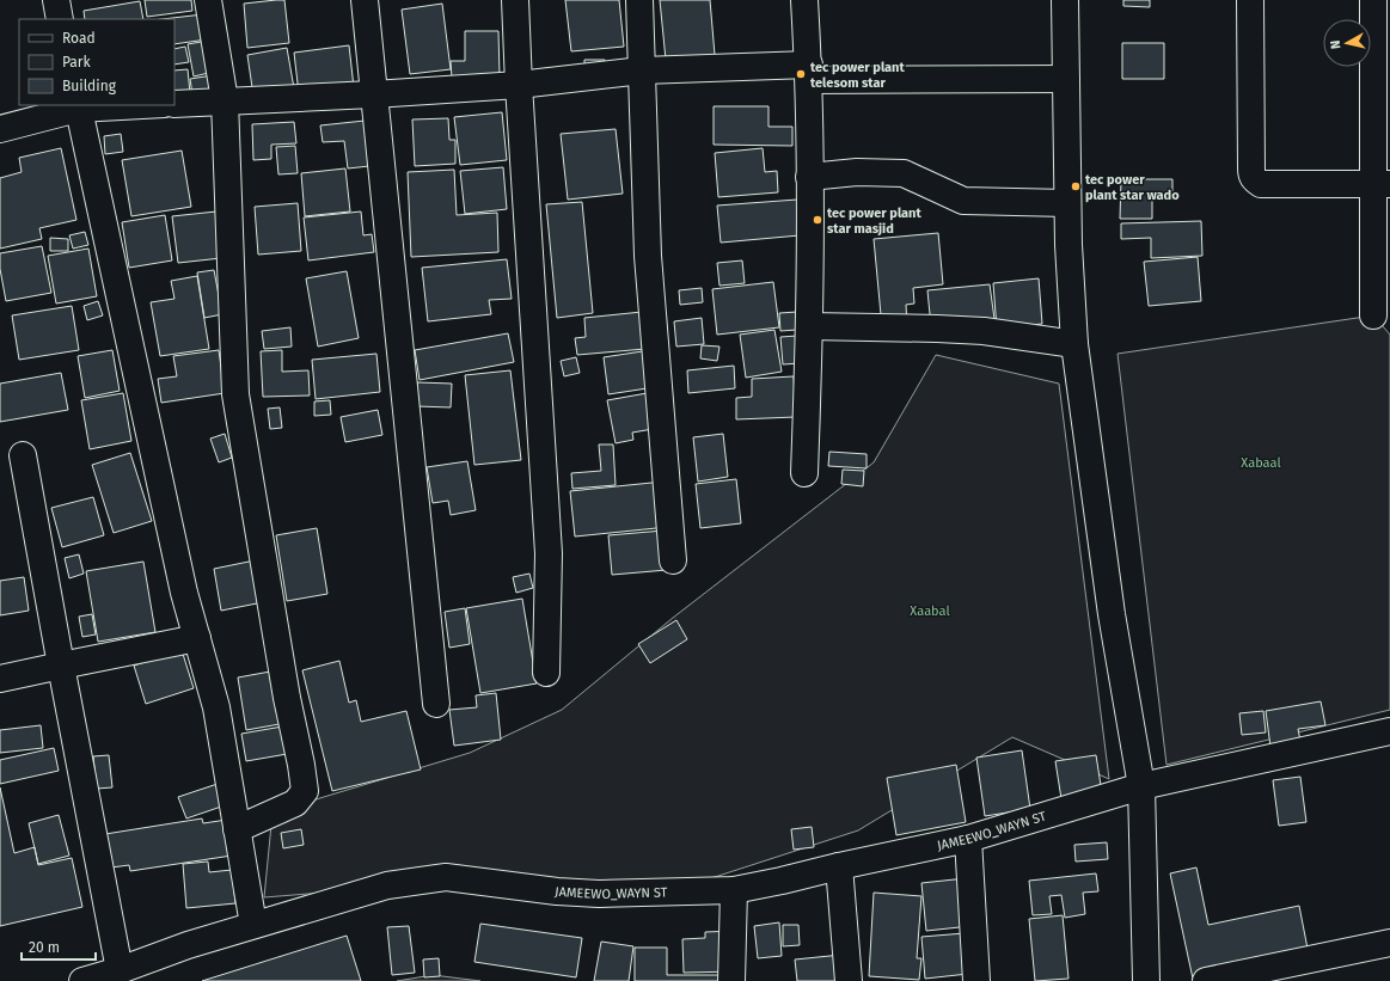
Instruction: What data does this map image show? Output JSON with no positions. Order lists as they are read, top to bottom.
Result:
{
  "streets": {
    "street": ["JAMEEWO_WAYN ST"]
  },
  "parks": ["Xabaal", "Xaabal"],
  "places": ["tec power plant telesom star", "tec power plant star wado", "tec power plant star masjid"],
  "legend": ["Road", "Park", "Building"],
  "scale_bar": "20 m",
  "north": "left"
}
